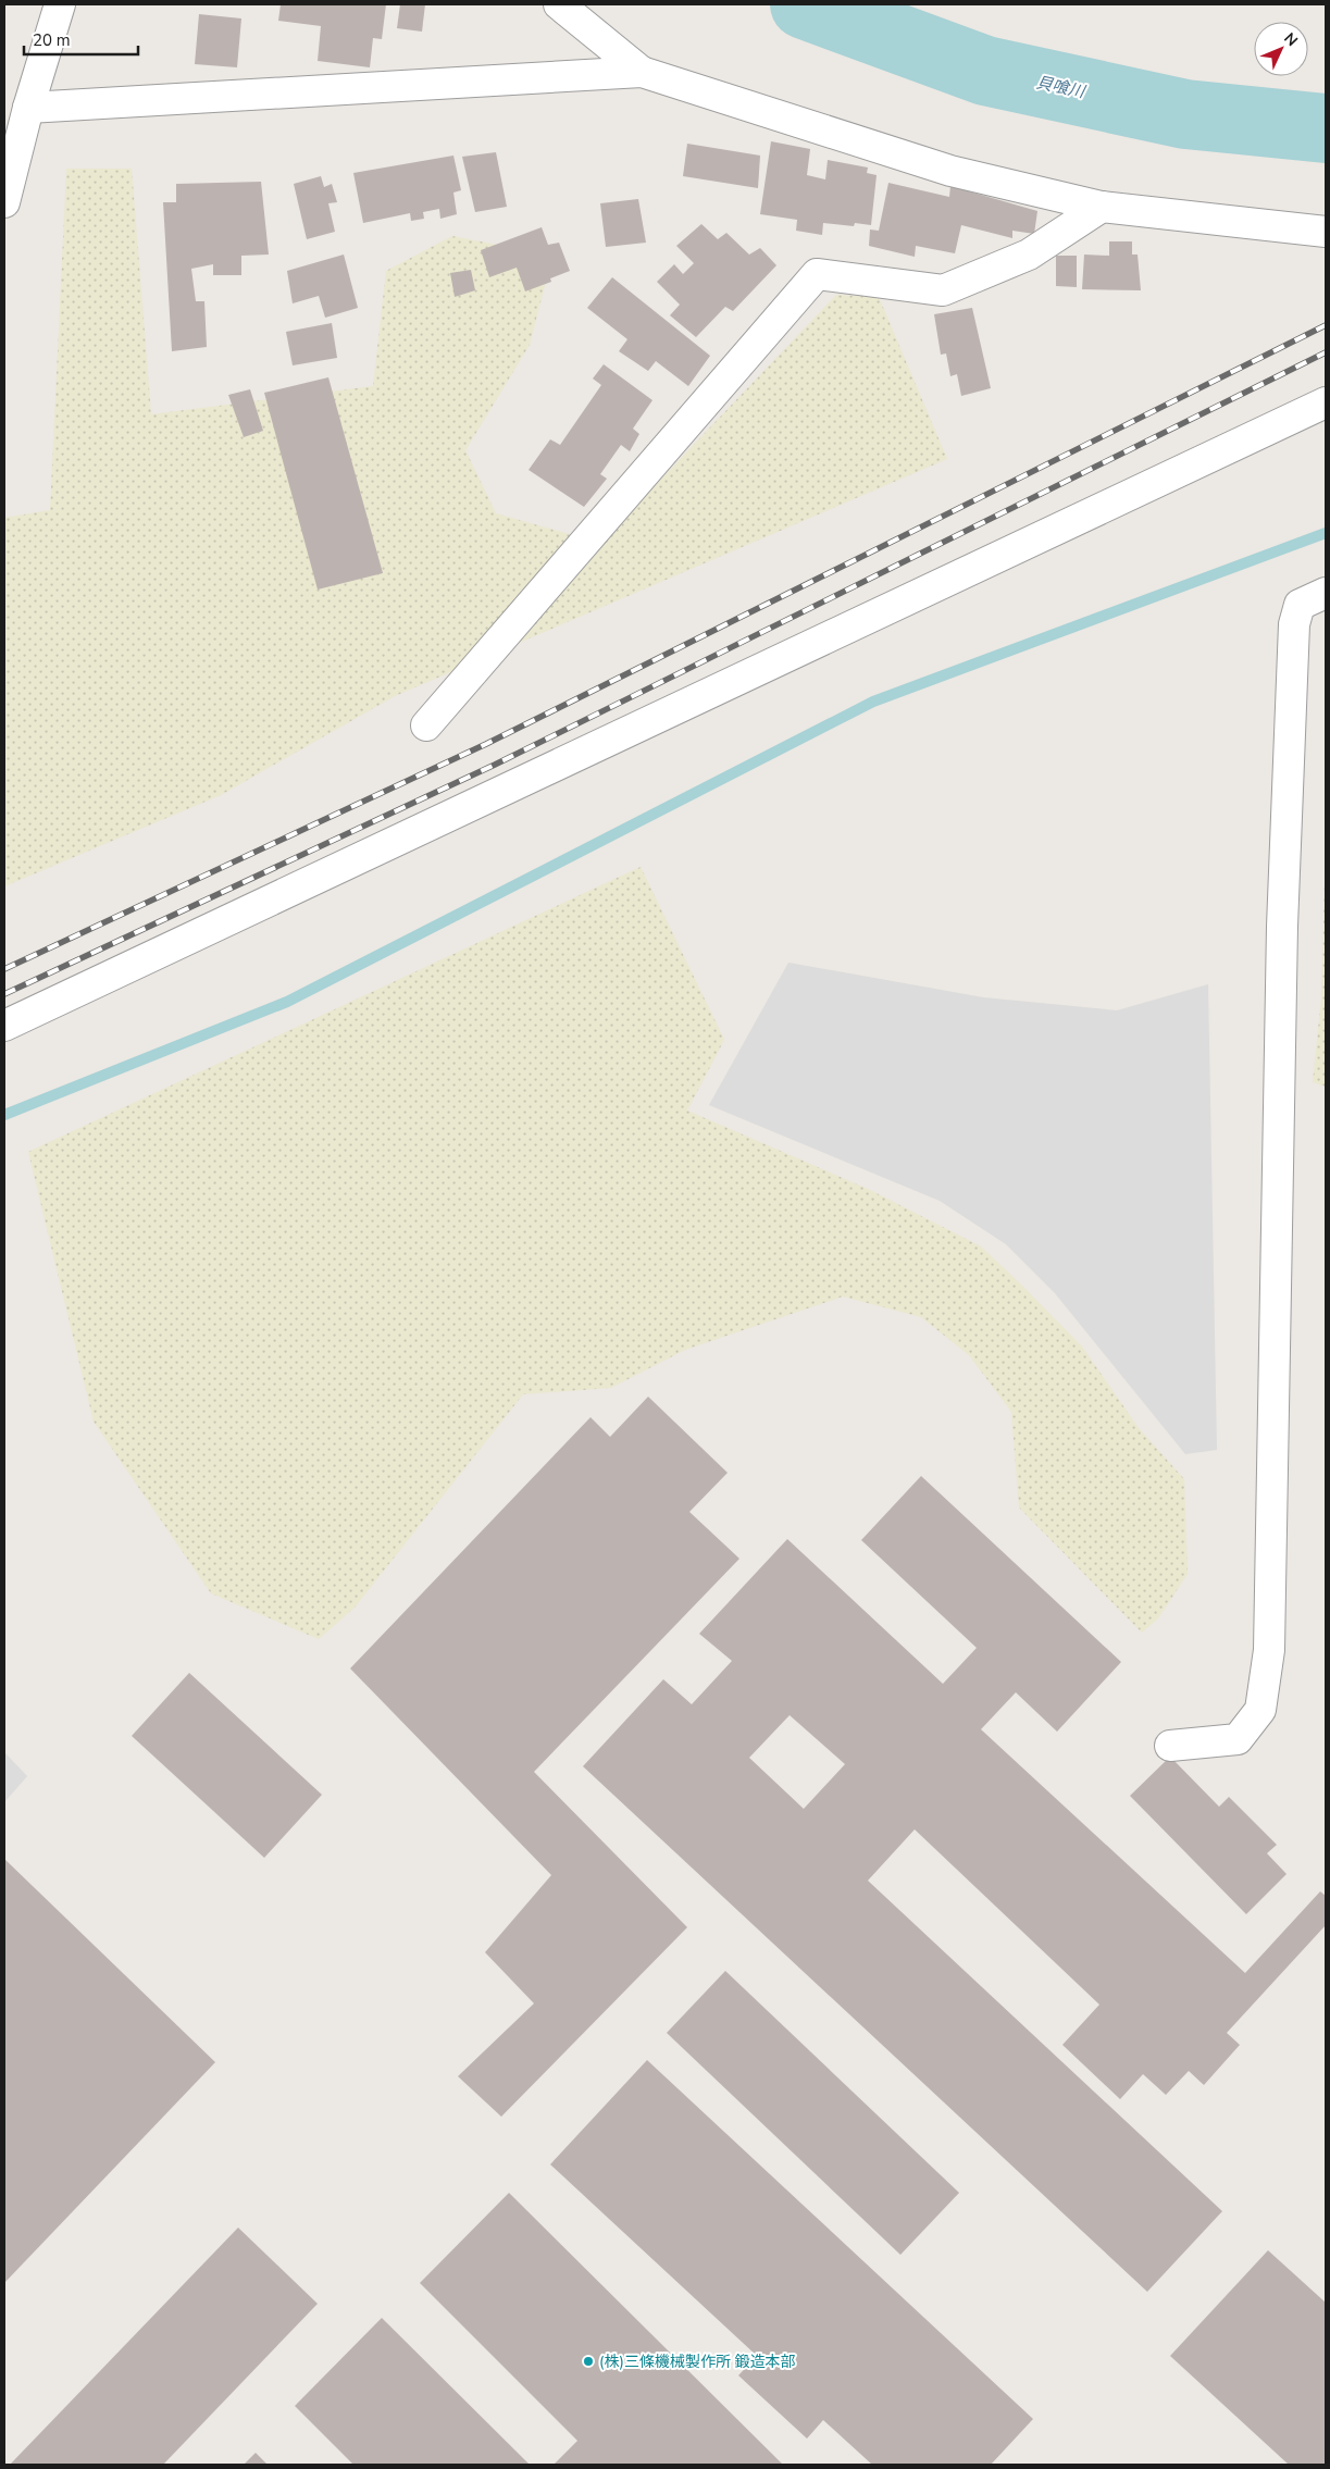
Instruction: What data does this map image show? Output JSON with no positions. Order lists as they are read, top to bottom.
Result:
{
  "water": ["貝喰川"],
  "places": ["(株)三條機械製作所 鍛造本部"],
  "scale_bar": "20 m",
  "north": "top right"
}
